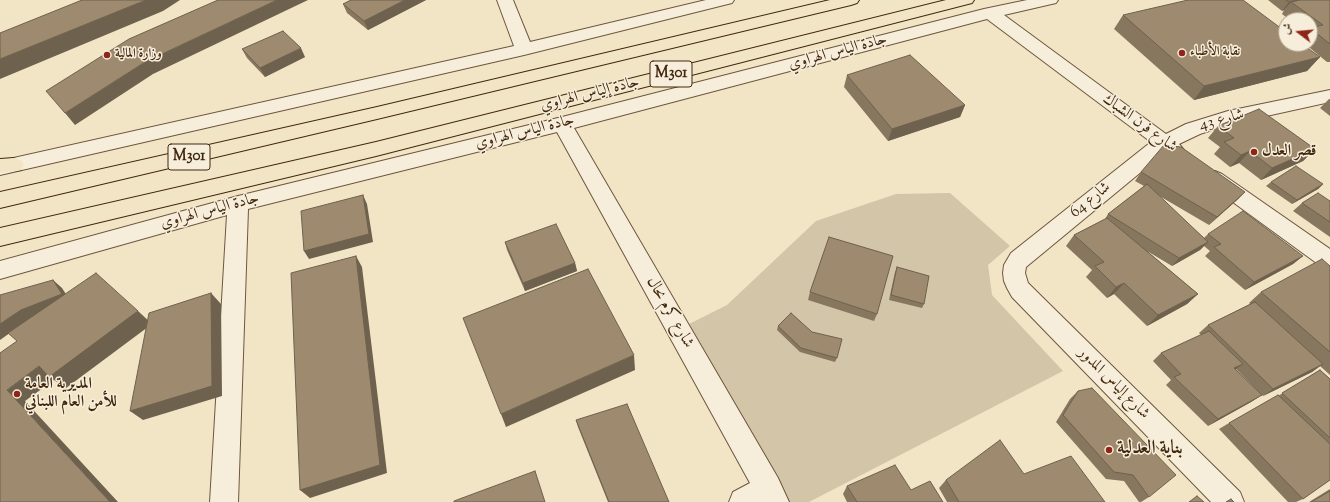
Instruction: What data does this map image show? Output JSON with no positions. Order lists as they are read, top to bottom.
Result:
{
  "streets": {
    "highway": ["جادة الياس الهراوي", "M301", "جادة إلياس الهراوي"],
    "street": [
      "شارع 43",
      "شارع فرن الشباك",
      "شارع 64",
      "شارع كرم ىحال",
      "شارع إلياس المدور"
    ]
  },
  "crossings": [
    ["جادة الياس الهراوي", "جادة إلياس الهراوي"],
    ["جادة الياس الهراوي", "شارع فرن الشباك"],
    ["جادة الياس الهراوي", "شارع كرم ىحال"],
    ["شارع 43", "شارع فرن الشباك"],
    ["شارع 43", "شارع 64"],
    ["شارع فرن الشباك", "شارع 64"],
    ["شارع 64", "شارع إلياس المدور"]
  ],
  "places": [
    "نقابة الأطباء",
    "وزارة المالية",
    "قصر العدل",
    "المديرية العامة للأمن العام اللبناني",
    "بناية العدلية"
  ],
  "north": "left"
}
